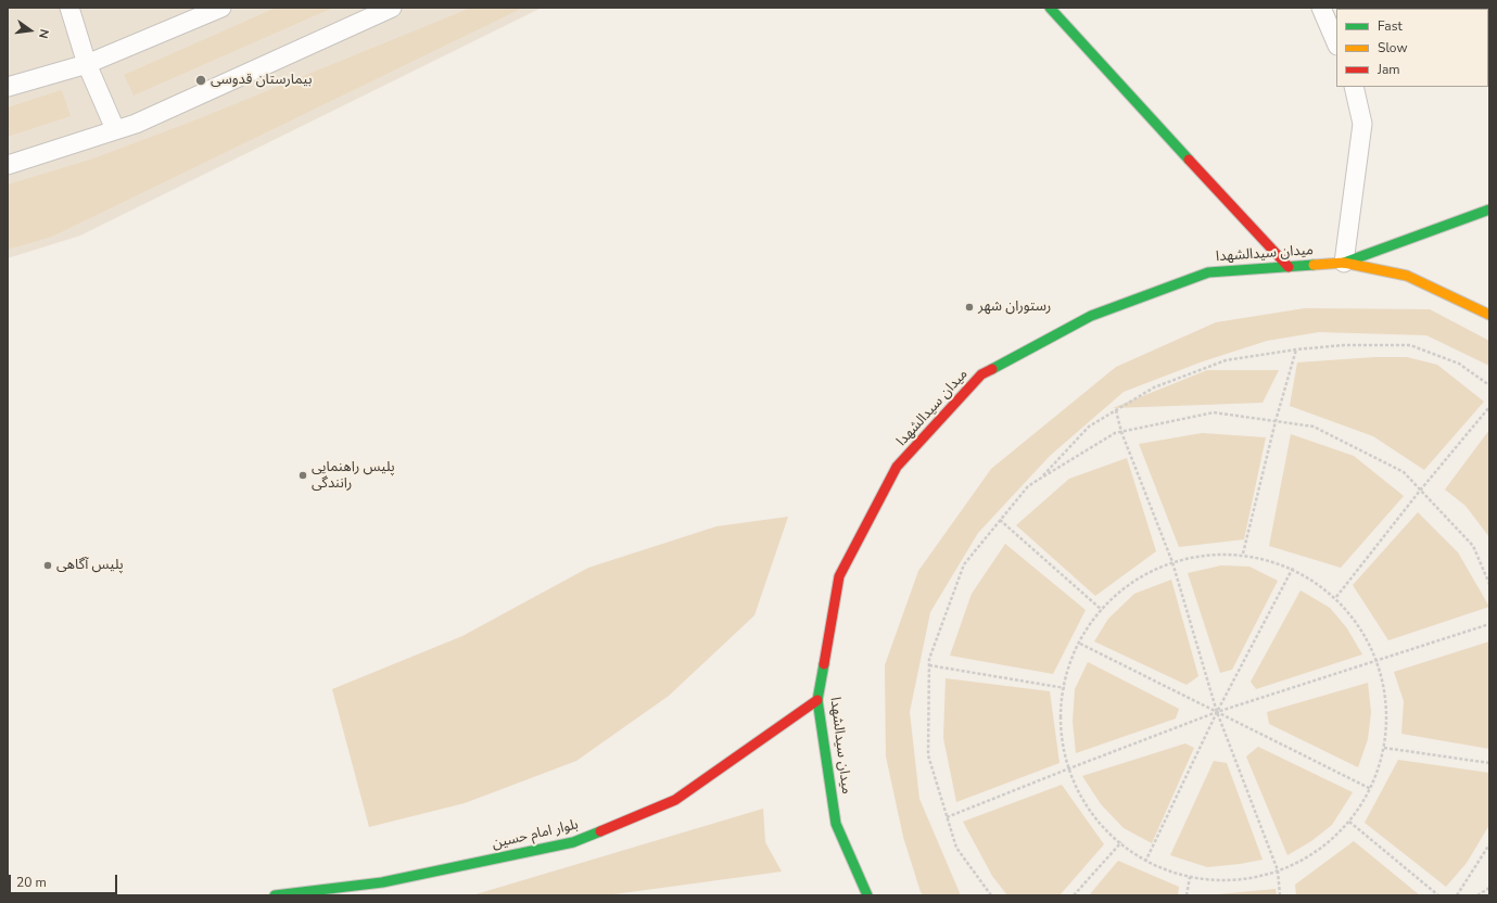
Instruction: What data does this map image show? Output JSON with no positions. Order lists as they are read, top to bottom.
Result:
{
  "streets": {
    "main road": ["میدان سیدالشهدا", "بلوار امام حسین"]
  },
  "crossings": [
    ["میدان سیدالشهدا", "بلوار امام حسین"]
  ],
  "places": [
    "بیمارستان قدوسی",
    "رستوران شهر",
    "پلیس راهنمایی رانندگی",
    "پلیس آگاهی"
  ],
  "legend": ["Fast", "Slow", "Jam"],
  "scale_bar": "20 m",
  "north": "right"
}
